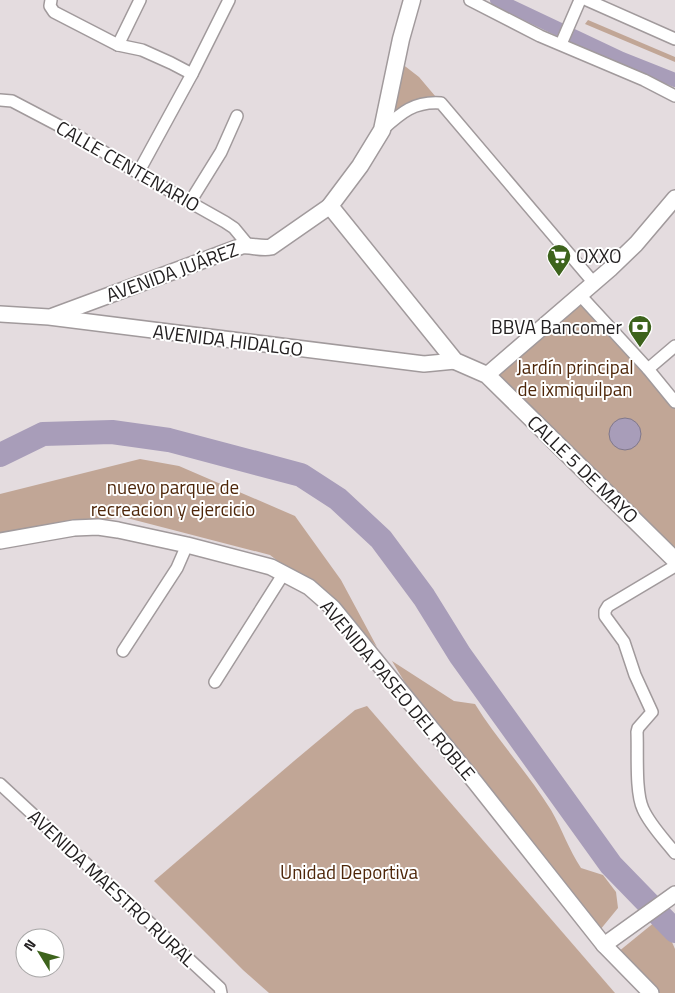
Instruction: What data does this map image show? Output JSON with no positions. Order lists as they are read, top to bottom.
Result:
{
  "streets": {
    "main road": ["AVENIDA JUÁREZ", "CALLE 5 DE MAYO"],
    "street": [
      "CALLE CENTENARIO",
      "AVENIDA HIDALGO",
      "AVENIDA PASEO DEL ROBLE",
      "AVENIDA MAESTRO RURAL"
    ]
  },
  "crossings": [
    ["CALLE CENTENARIO", "AVENIDA JUÁREZ"],
    ["AVENIDA JUÁREZ", "AVENIDA HIDALGO"],
    ["AVENIDA JUÁREZ", "CALLE 5 DE MAYO"],
    ["AVENIDA HIDALGO", "CALLE 5 DE MAYO"]
  ],
  "parks": ["Jardín principal de ixmiquilpan", "nuevo parque de recreacion y ejercicio", "Unidad Deportiva"],
  "places": {
    "supermarket": ["OXXO"],
    "bank": ["BBVA Bancomer"]
  },
  "north": "top left"
}
